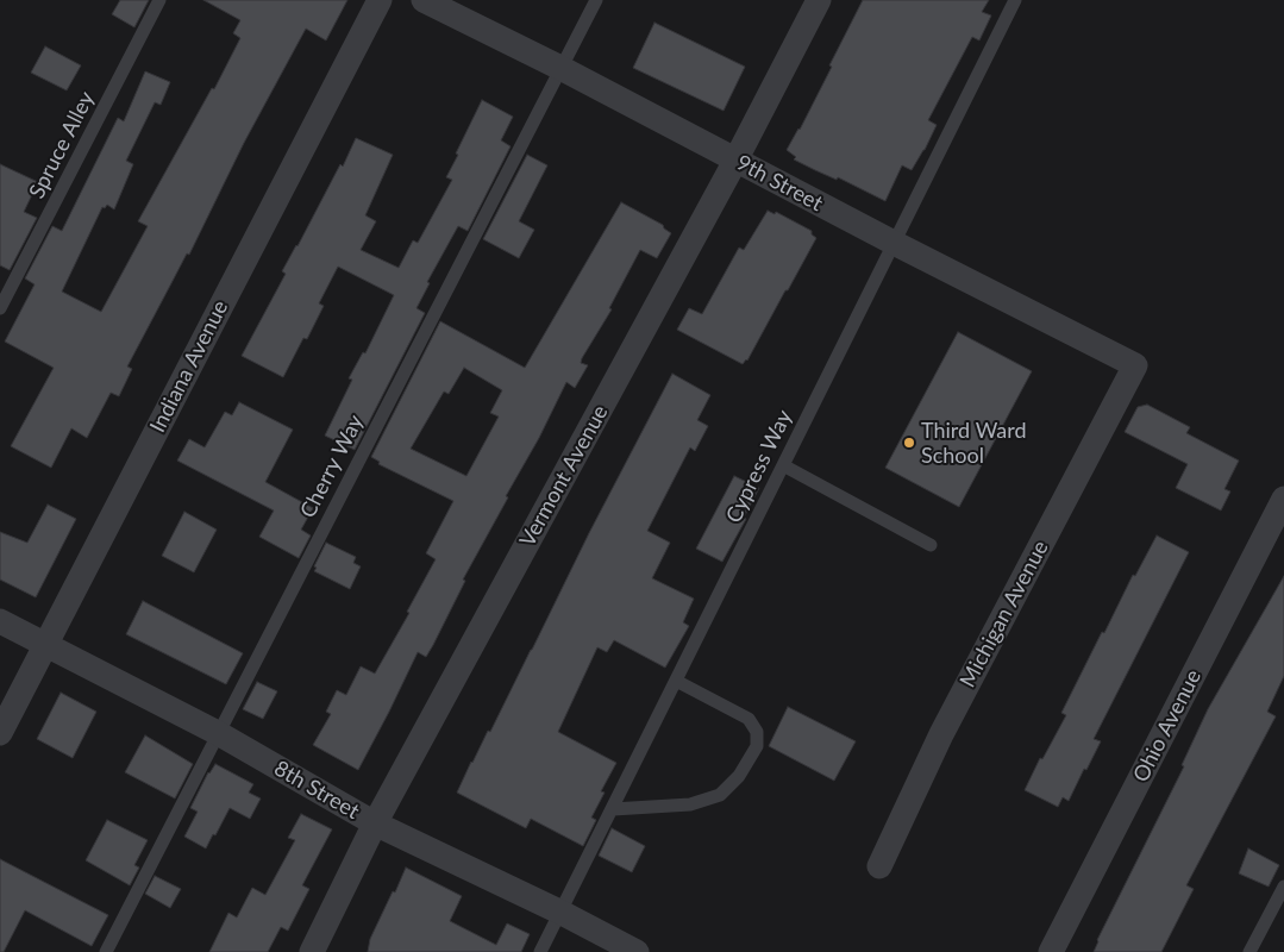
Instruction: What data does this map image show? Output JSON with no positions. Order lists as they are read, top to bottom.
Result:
{
  "streets": {
    "street": [
      "9th Street",
      "Indiana Avenue",
      "Vermont Avenue",
      "Michigan Avenue",
      "Ohio Avenue",
      "8th Street"
    ],
    "lane": ["Spruce Alley", "Cherry Way", "Cypress Way"]
  },
  "crossings": [
    ["9th Street", "Cherry Way"],
    ["9th Street", "Cypress Way"],
    ["9th Street", "Vermont Avenue"],
    ["9th Street", "Michigan Avenue"],
    ["Indiana Avenue", "8th Street"],
    ["Cherry Way", "8th Street"],
    ["Cypress Way", "8th Street"],
    ["Vermont Avenue", "8th Street"]
  ],
  "places": ["Third Ward School"]
}
